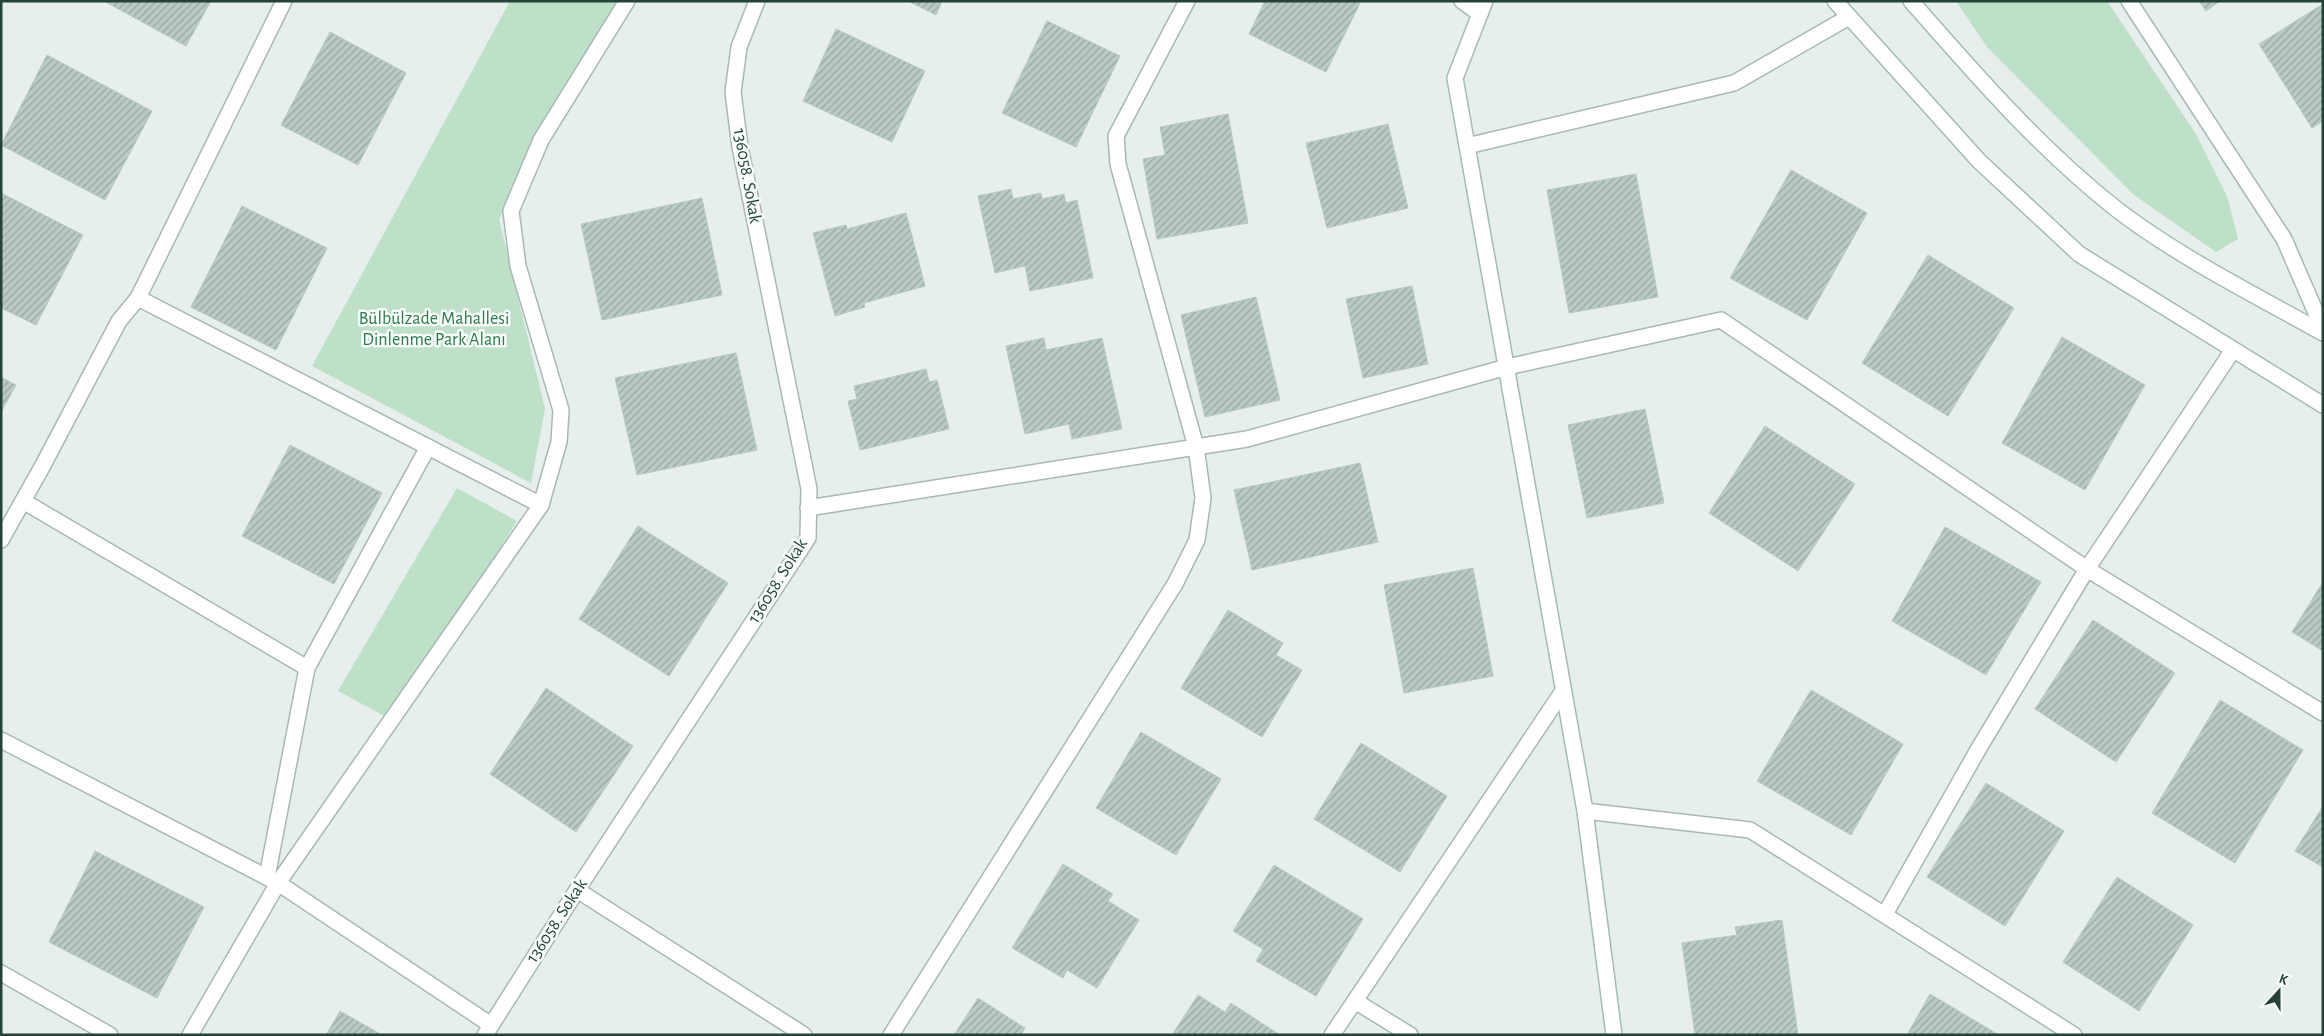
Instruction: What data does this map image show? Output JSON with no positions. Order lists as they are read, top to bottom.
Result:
{
  "streets": {
    "street": ["136058. Sokak"]
  },
  "parks": ["Bülbülzade Mahallesi Dinlenme Park Alanı"],
  "north": "top"
}
